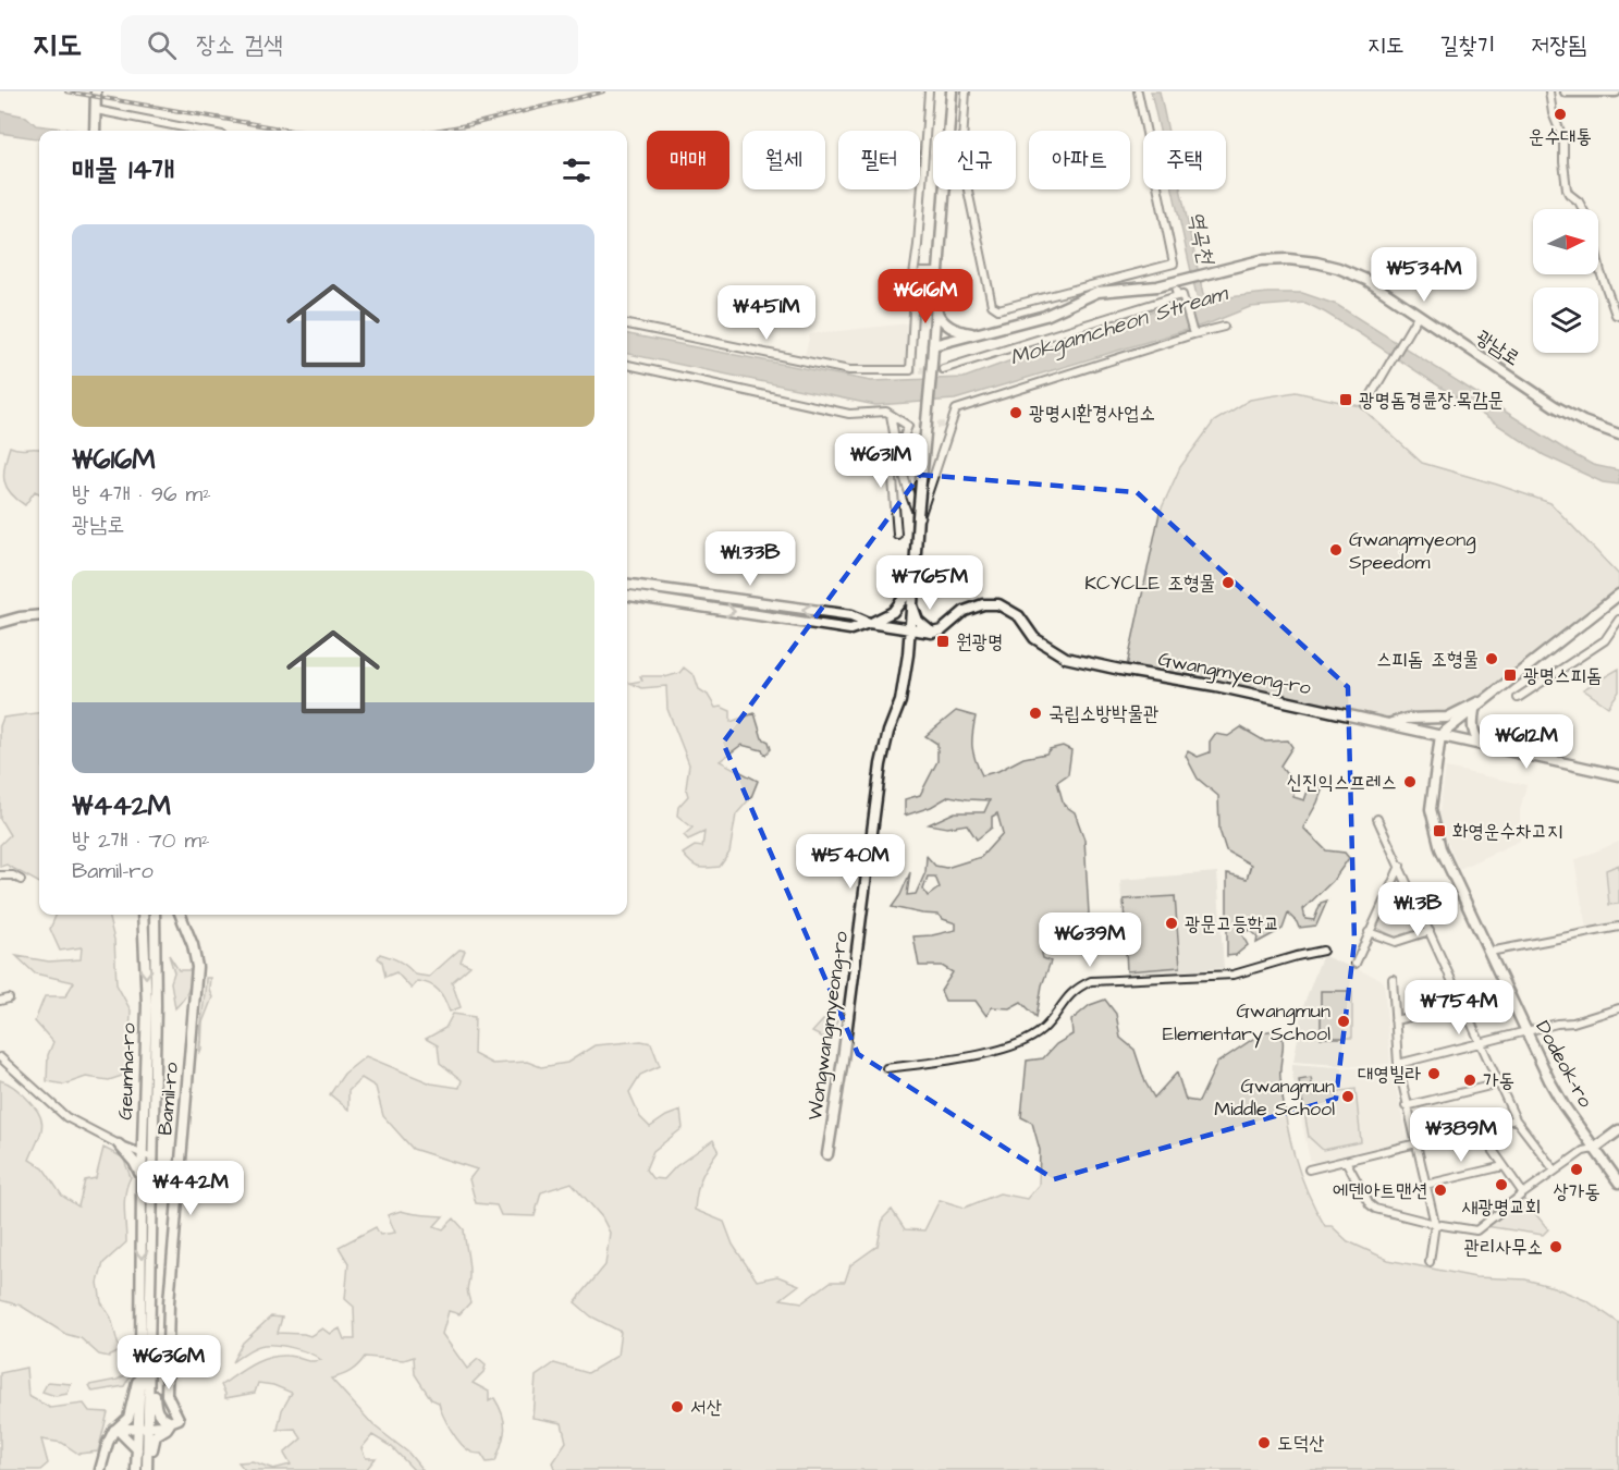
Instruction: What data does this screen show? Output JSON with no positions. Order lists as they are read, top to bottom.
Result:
{
  "streets": {
    "main road": [
      "광남로",
      "Gwangmyeong-ro",
      "Wongwangmyeong-ro",
      "Dodeok-ro",
      "Geumha-ro",
      "Bamil-ro"
    ]
  },
  "crossings": [
    ["Gwangmyeong-ro", "Dodeok-ro"]
  ],
  "water": ["역곡천", "Mokgamcheon Stream"],
  "places": {
    "other": [
      "운수대통",
      "광명시환경사업소",
      "Gwangmyeong Speedom",
      "KCYCLE 조형물",
      "스피돔 조형물",
      "국립소방박물관",
      "신진익스프레스",
      "광문고등학교",
      "Gwangmun Elementary School",
      "대영빌라",
      "가동",
      "Gwangmun Middle School",
      "상가동",
      "새광명교회",
      "에덴아트맨션",
      "관리사무소",
      "서산",
      "도덕산"
    ],
    "transit": [
      "광명돔경륜장.목감문",
      "원광명",
      "광명스피돔",
      "화영운수차고지"
    ]
  },
  "north": "right",
  "page": {
    "header": "지도",
    "search": "장소 검색",
    "nav": ["지도", "길찾기", "저장됨"],
    "chip": [
      "매매",
      "월세",
      "필터",
      "신규",
      "아파트",
      "주택"
    ],
    "heading": "매물 14개",
    "list": [
      {
        "name": "₩616M",
        "note": "방 4개 · 96 m² · 광남로"
      },
      {
        "name": "₩442M",
        "note": "방 2개 · 70 m² · Bamil-ro"
      }
    ],
    "price": [
      "₩534M",
      "₩616M",
      "₩451M",
      "₩631M",
      "₩1.33B",
      "₩765M",
      "₩612M",
      "₩540M",
      "₩1.3B",
      "₩639M",
      "₩754M",
      "₩389M",
      "₩442M",
      "₩636M"
    ]
  }
}
